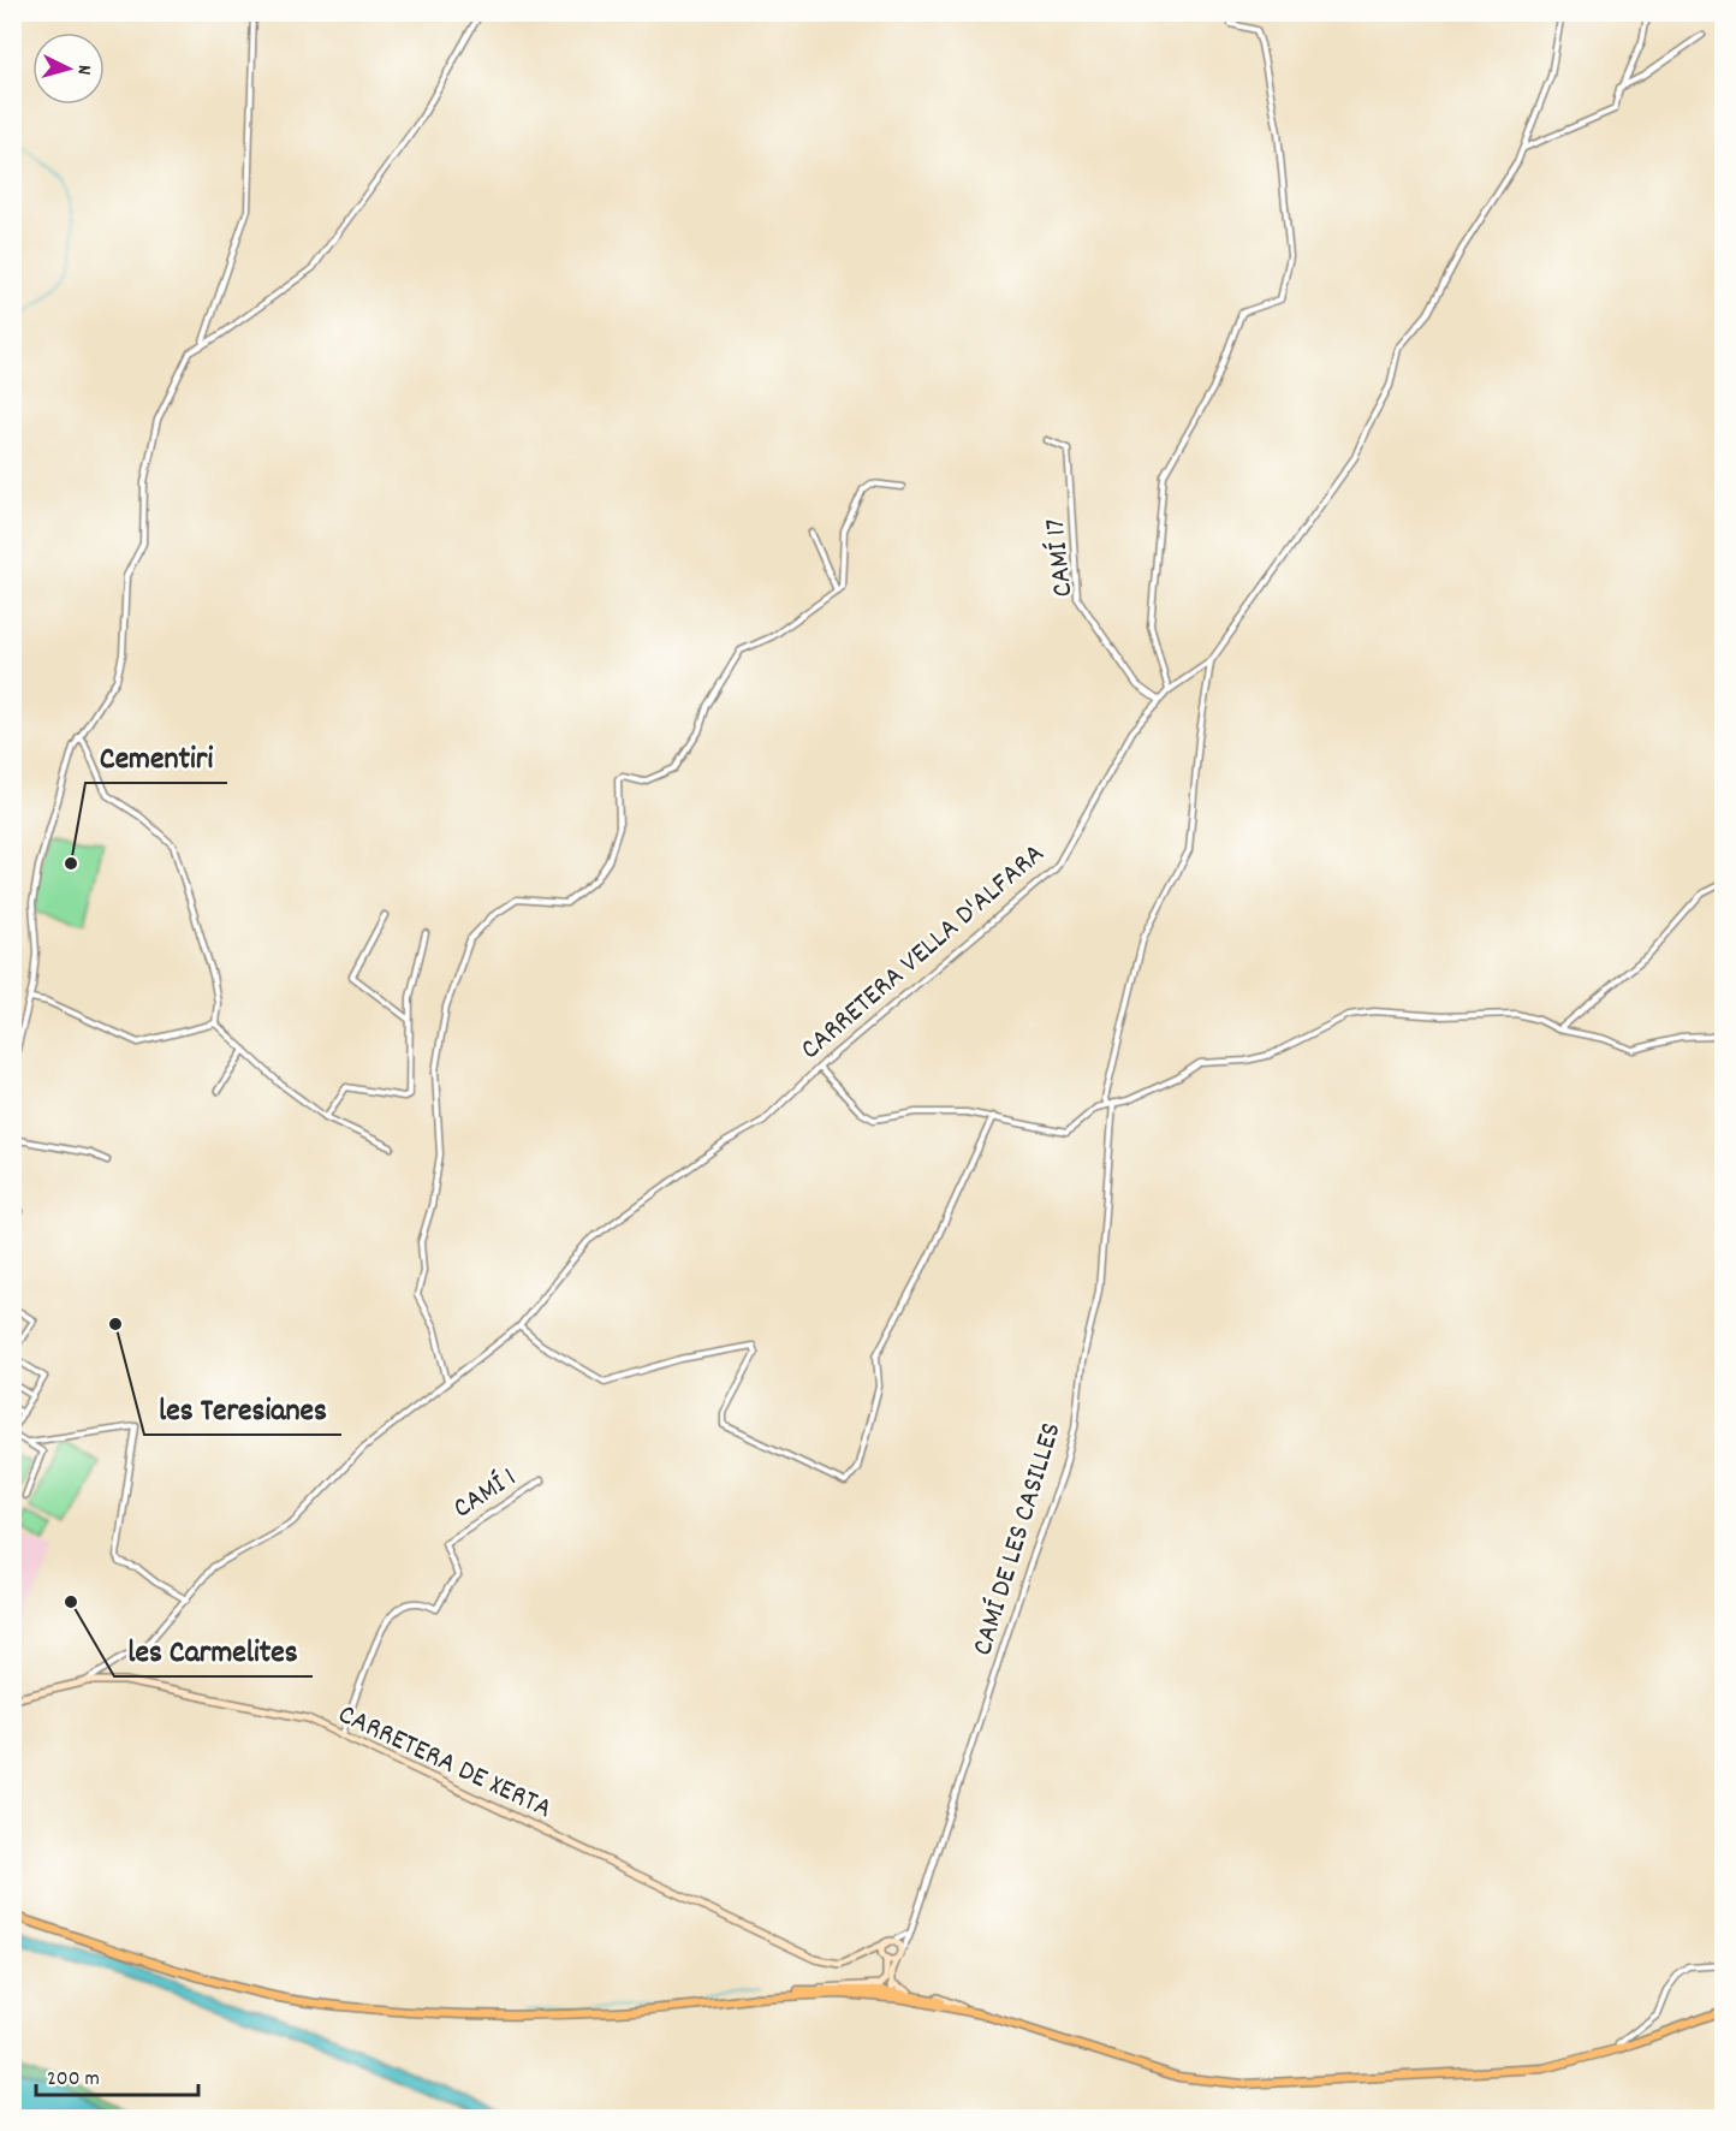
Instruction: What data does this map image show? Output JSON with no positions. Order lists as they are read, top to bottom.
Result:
{
  "streets": {
    "main road": ["CARRETERA DE XERTA"],
    "street": [
      "CAMÍ 17",
      "CARRETERA VELLA D'ALFARA",
      "CAMÍ 1",
      "CAMÍ DE LES CASILLES"
    ]
  },
  "crossings": [
    ["CAMÍ 17", "CARRETERA VELLA D'ALFARA"],
    ["CARRETERA VELLA D'ALFARA", "CAMÍ DE LES CASILLES"],
    ["CARRETERA VELLA D'ALFARA", "CARRETERA DE XERTA"],
    ["CAMÍ 1", "CARRETERA DE XERTA"]
  ],
  "places": ["Cementiri", "les Teresianes", "les Carmelites"],
  "scale_bar": "200 m",
  "north": "right"
}
